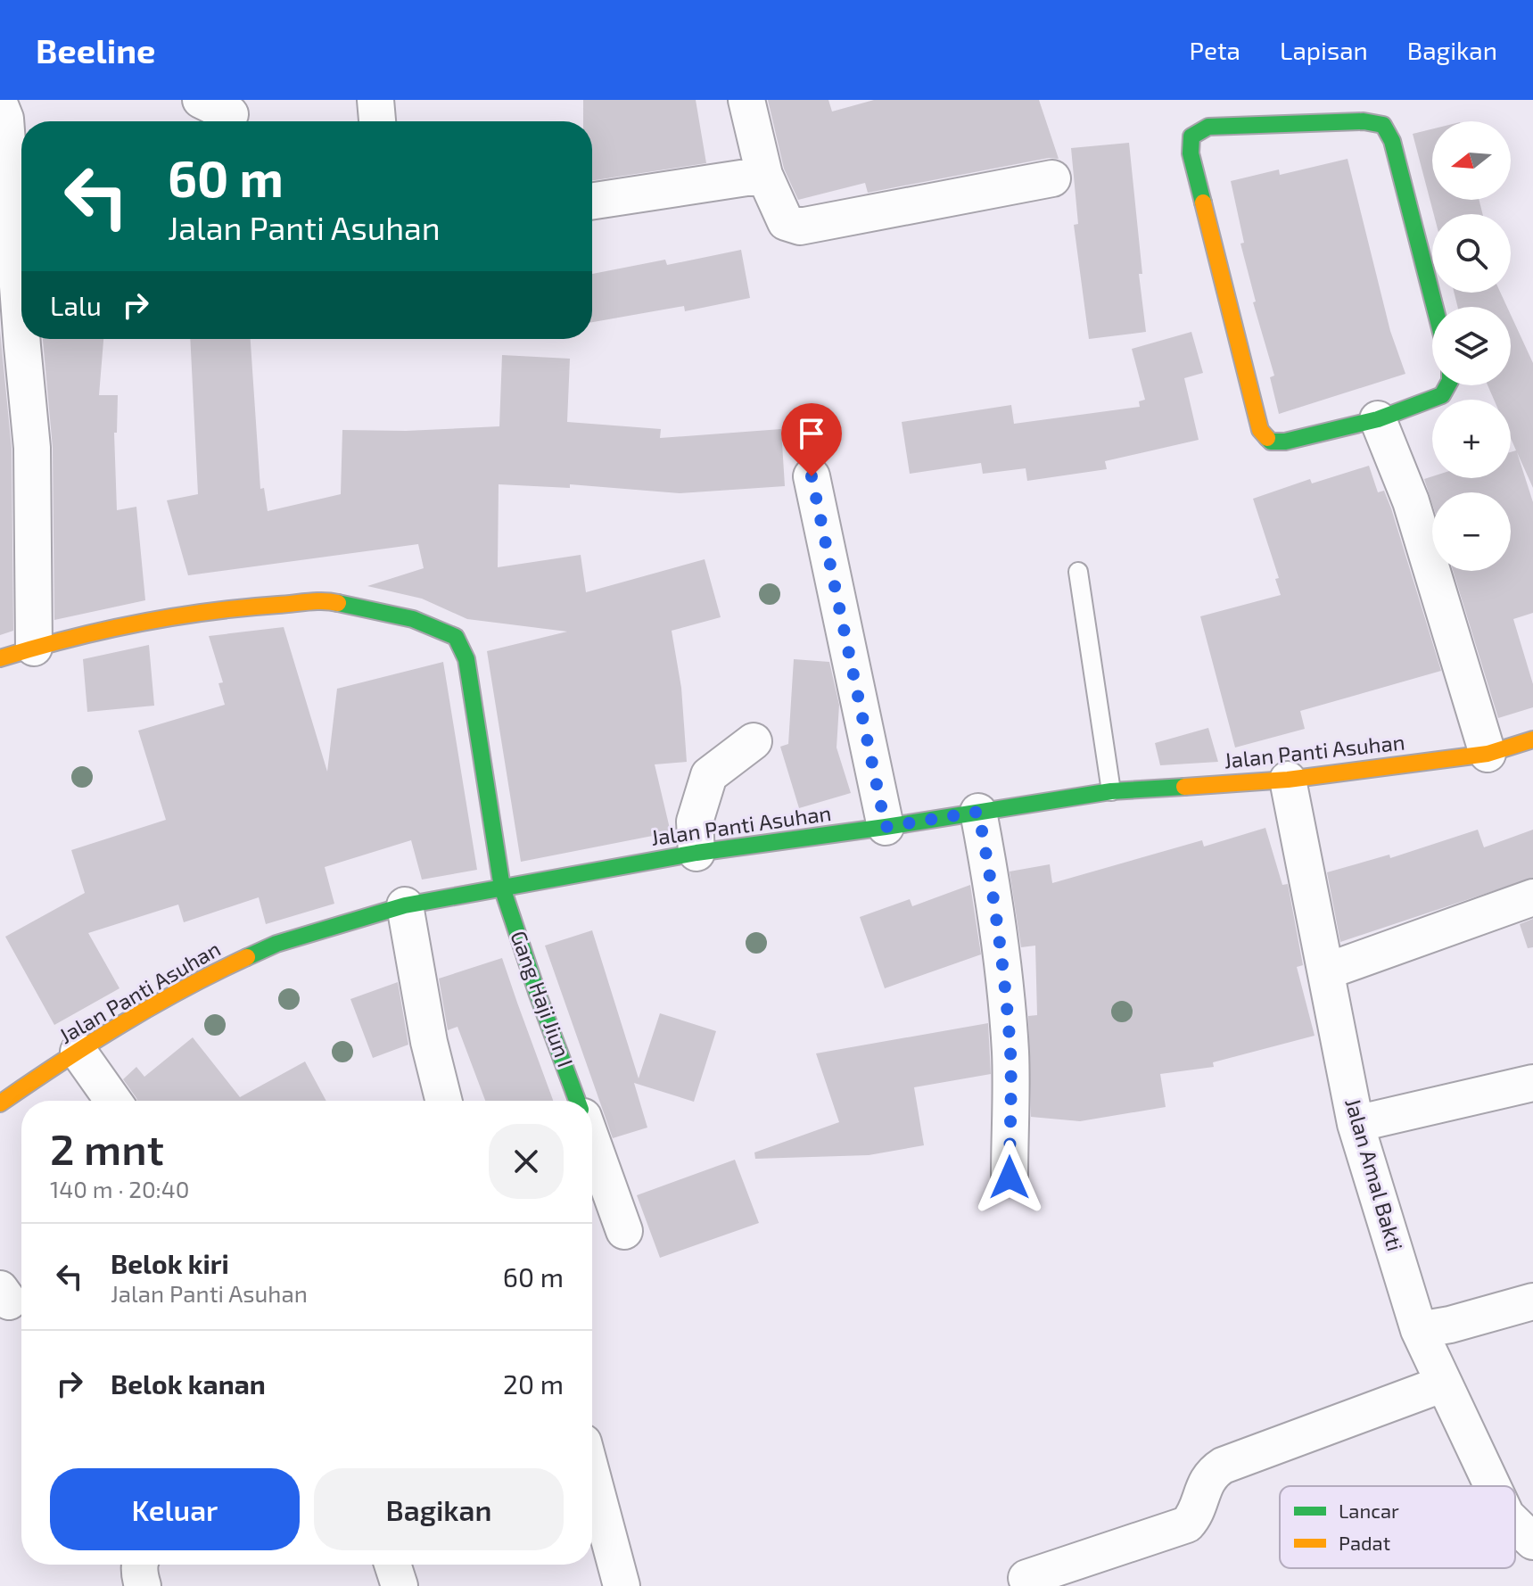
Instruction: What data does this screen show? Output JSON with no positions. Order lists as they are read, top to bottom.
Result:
{
  "streets": {
    "street": ["Jalan Panti Asuhan", "Gang Haji Jiun I", "Jalan Amal Bakti"]
  },
  "crossings": [
    ["Jalan Panti Asuhan", "Gang Haji Jiun I"],
    ["Jalan Panti Asuhan", "Jalan Amal Bakti"]
  ],
  "legend": ["Lancar", "Padat"],
  "north": "left",
  "page": {
    "header": "Beeline",
    "nav": ["Peta", "Lapisan", "Bagikan"],
    "map_buttons": ["+", "−"],
    "turn": ["60 m", "Jalan Panti Asuhan"],
    "then": "Lalu",
    "heading": ["2 mnt", "140 m · 20:40"],
    "list": [
      {
        "name": "Belok kiri",
        "note": "Jalan Panti Asuhan",
        "value": "60 m"
      },
      {
        "name": "Belok kanan",
        "value": "20 m"
      }
    ],
    "buttons": ["Keluar", "Bagikan"]
  }
}
